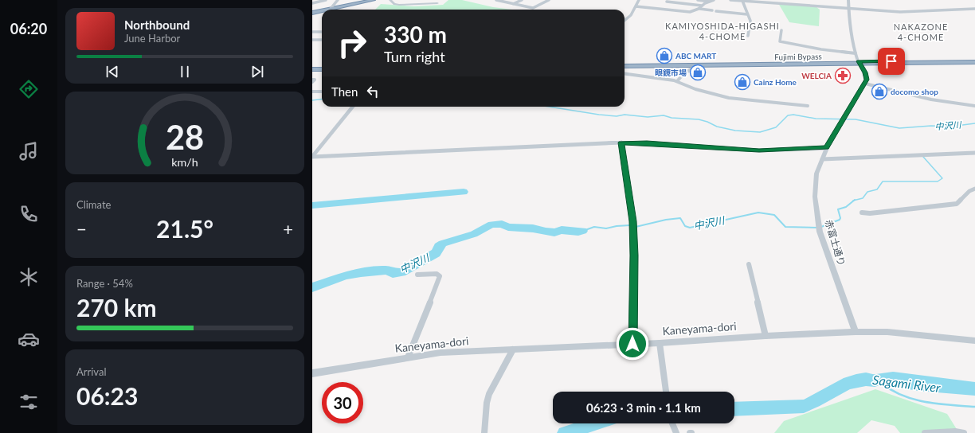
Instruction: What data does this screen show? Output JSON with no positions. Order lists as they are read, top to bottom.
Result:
{
  "streets": {
    "highway": ["Fujimi Bypass"],
    "street": ["赤富士通り", "Kaneyama-dori"]
  },
  "crossings": [
    ["赤富士通り", "Kaneyama-dori"]
  ],
  "districts": ["KAMIYOSHIDA-HIGASHI 4-CHOME", "NAKAZONE 4-CHOME"],
  "water": ["中沢川", "Sagami River"],
  "places": {
    "shop": [
      "ABC MART",
      "眼鏡市場",
      "Cainz Home",
      "docomo shop"
    ],
    "pharmacy": ["WELCIA"]
  },
  "page": {
    "tabs": "06:20",
    "turn": ["330 m", "Turn right"],
    "song": ["Northbound", "June Harbor"],
    "then": "Then",
    "tile": [
      "Climate",
      ["Range · 54%", "270 km"],
      ["Arrival", "06:23"]
    ],
    "heat": ["−", "21.5°", "+"],
    "limit": "30",
    "trip": "06:23 · 3 min · 1.1 km",
    "gauge": ["28", "km/h"]
  }
}
